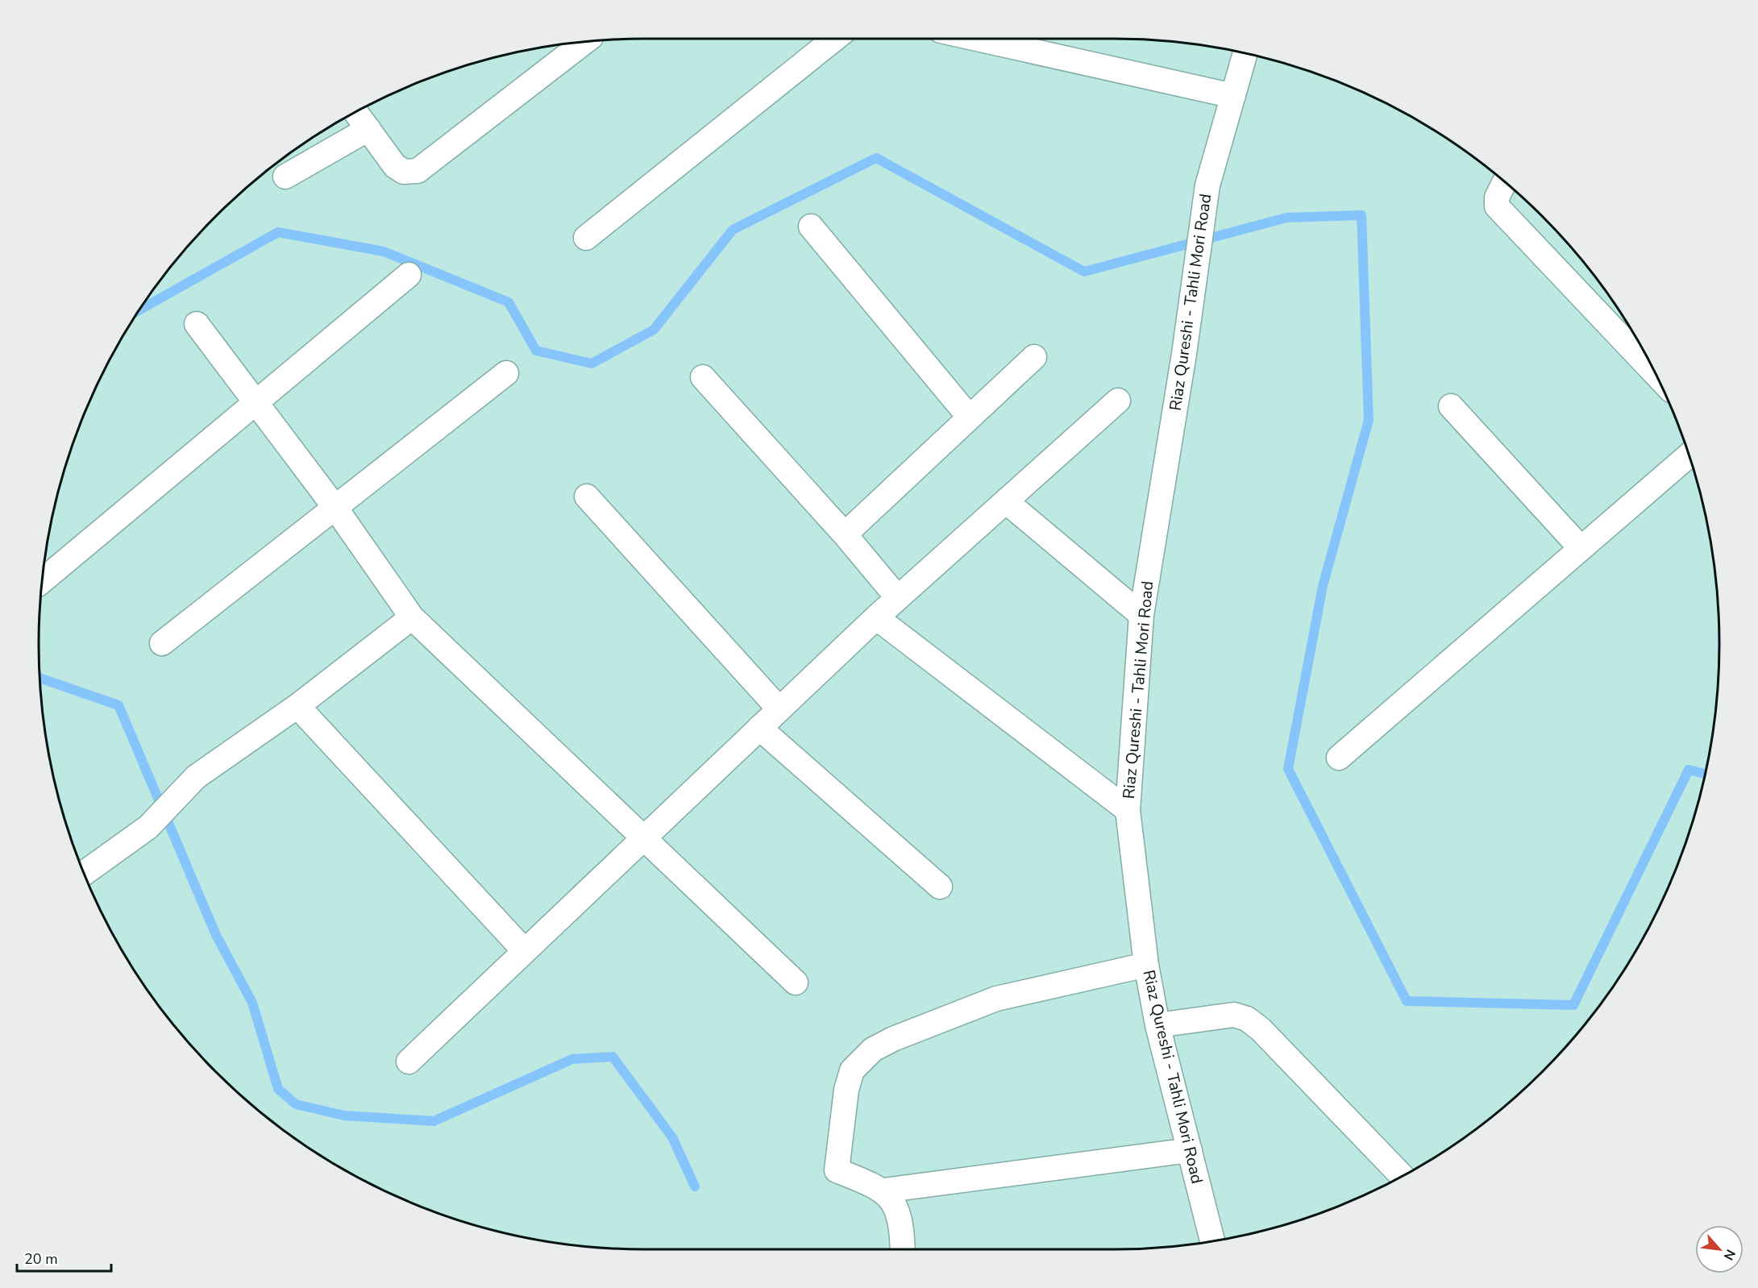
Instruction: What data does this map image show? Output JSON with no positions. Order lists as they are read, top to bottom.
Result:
{
  "streets": {
    "street": ["Riaz Qureshi - Tahli Mori Road"]
  },
  "scale_bar": "20 m",
  "north": "bottom right"
}
